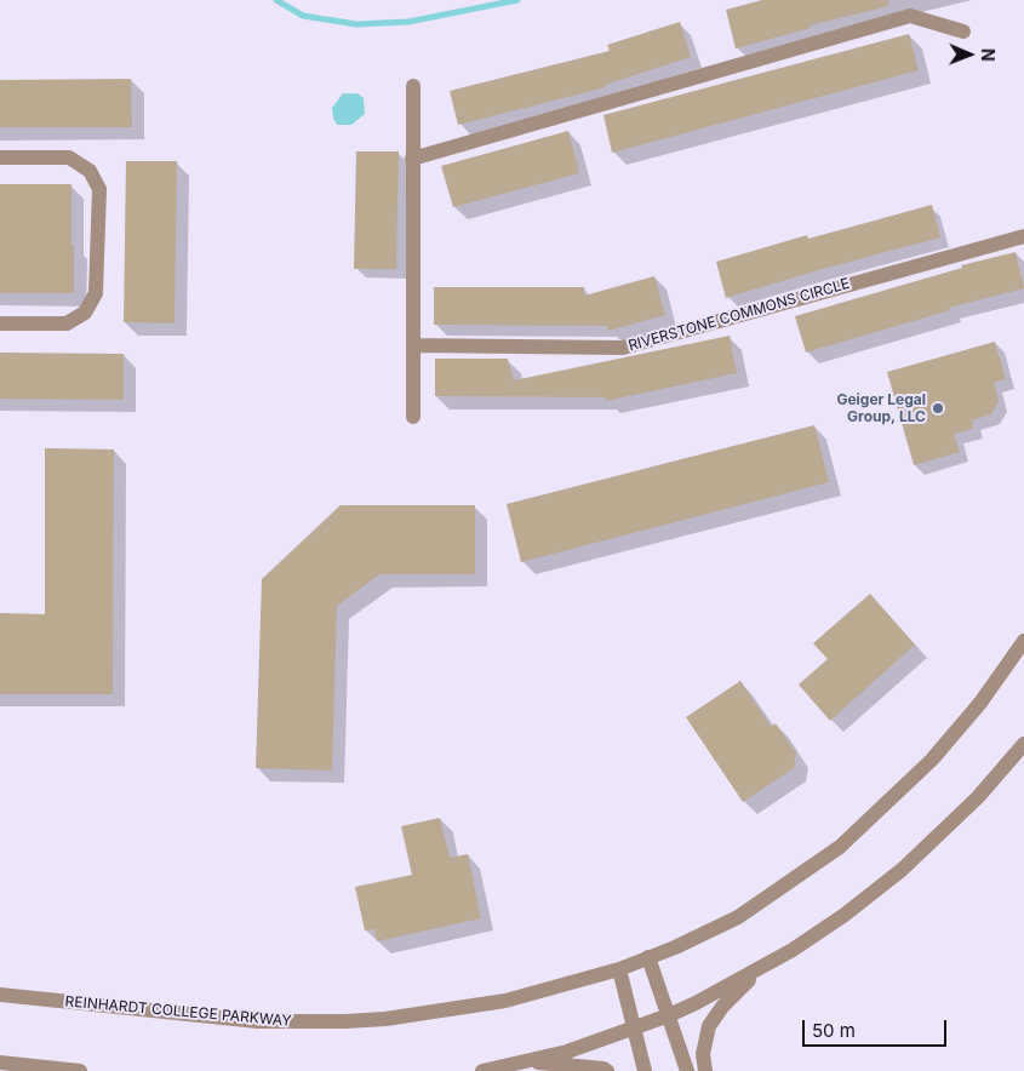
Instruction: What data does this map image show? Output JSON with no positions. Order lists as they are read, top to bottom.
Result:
{
  "streets": {
    "street": ["RIVERSTONE COMMONS CIRCLE", "REINHARDT COLLEGE PARKWAY"]
  },
  "places": ["Geiger Legal Group, LLC"],
  "scale_bar": "50 m",
  "north": "right"
}
